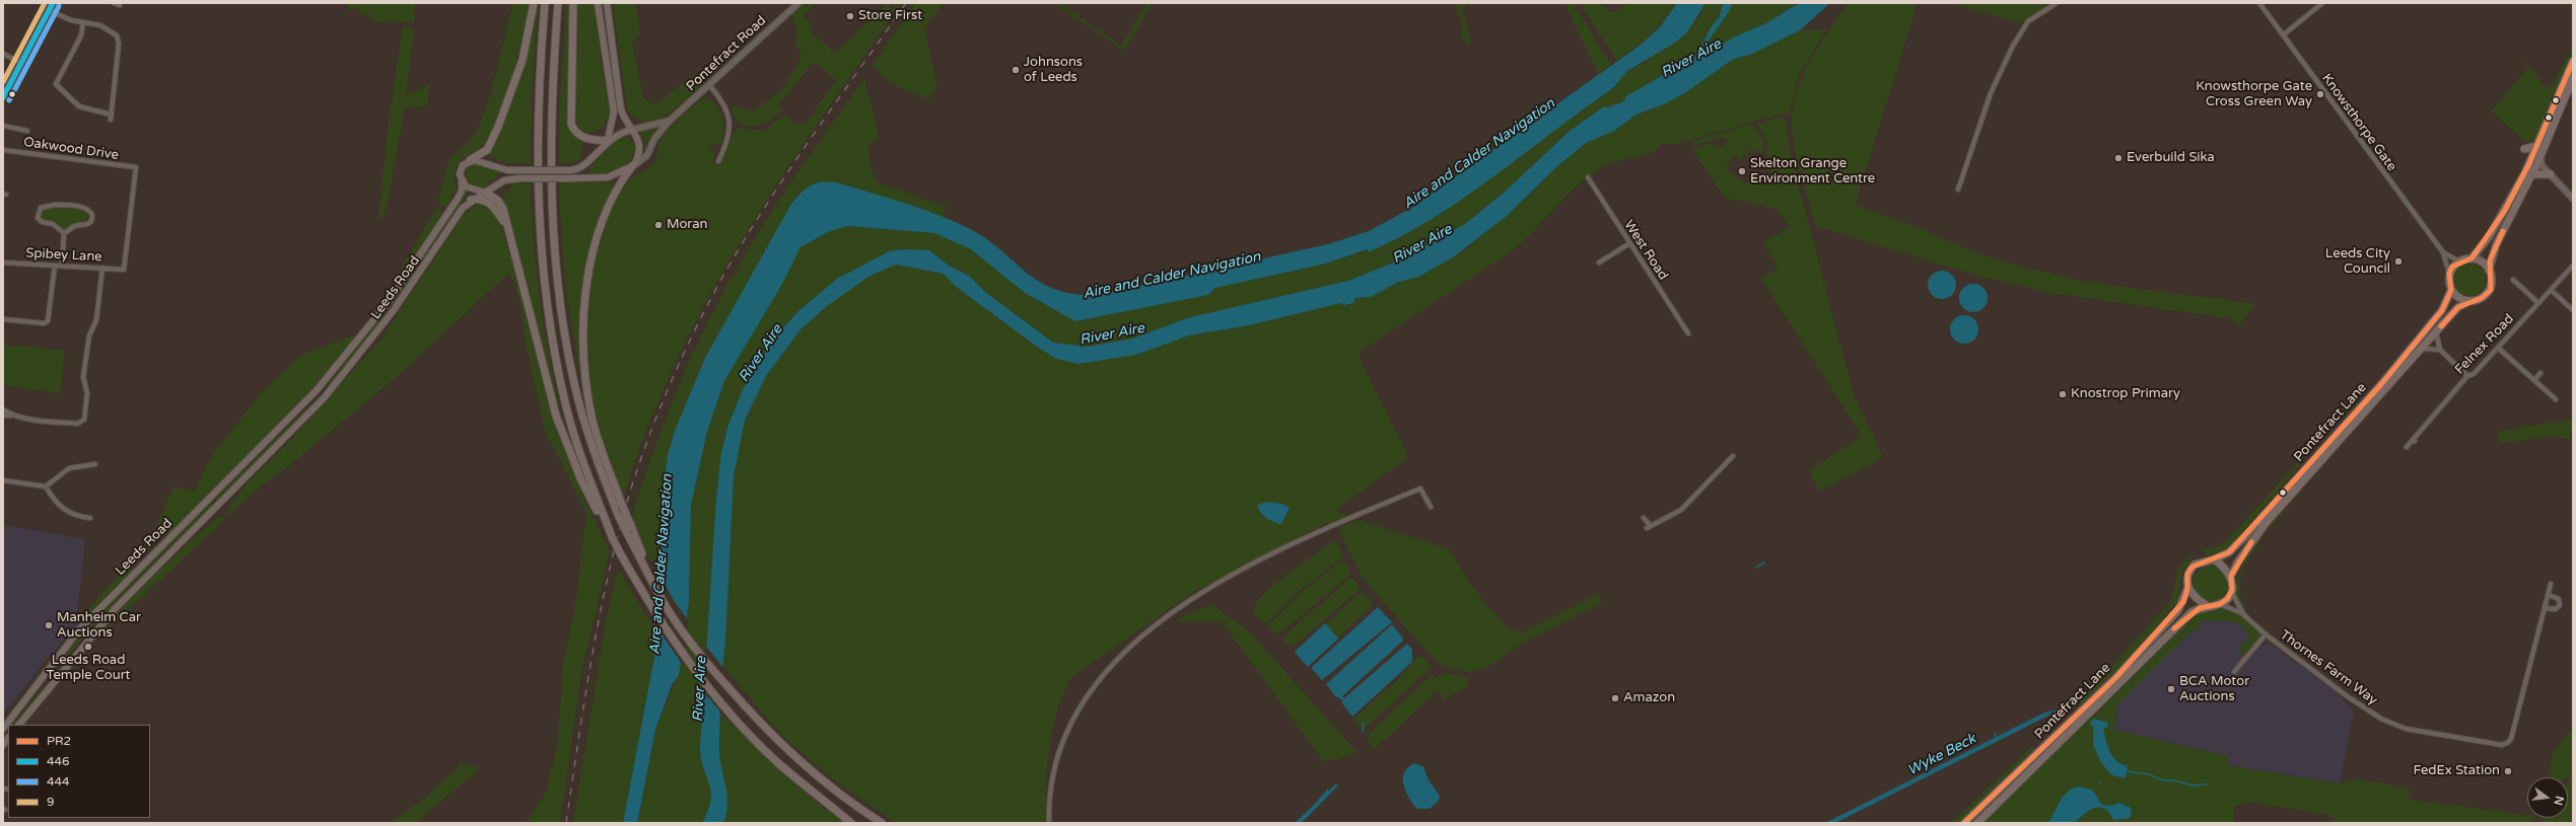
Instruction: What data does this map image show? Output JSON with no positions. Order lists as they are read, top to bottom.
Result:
{
  "streets": {
    "highway": ["Pontefract Lane"],
    "main road": ["Pontefract Road", "Leeds Road"],
    "street": [
      "Knowsthorpe Gate",
      "Oakwood Drive",
      "West Road",
      "Spibey Lane",
      "Felnex Road",
      "Thornes Farm Way"
    ]
  },
  "crossings": [
    ["Pontefract Road", "Leeds Road"],
    ["Knowsthorpe Gate", "Pontefract Lane"],
    ["Oakwood Drive", "Spibey Lane"]
  ],
  "water": ["River Aire", "Aire and Calder Navigation", "Wyke Beck"],
  "places": [
    "Store First",
    "Johnsons of Leeds",
    "Knowsthorpe Gate Cross Green Way",
    "Everbuild Sika",
    "Skelton Grange Environment Centre",
    "Moran",
    "Leeds City Council",
    "Knostrop Primary",
    "Manheim Car Auctions",
    "Leeds Road Temple Court",
    "BCA Motor Auctions",
    "Amazon",
    "FedEx Station"
  ],
  "lines": [
    "transit line 446",
    "transit line 9",
    "transit line 444",
    "transit line PR2"
  ],
  "legend": [
    "PR2",
    "446",
    "444",
    "9"
  ],
  "north": "right"
}
